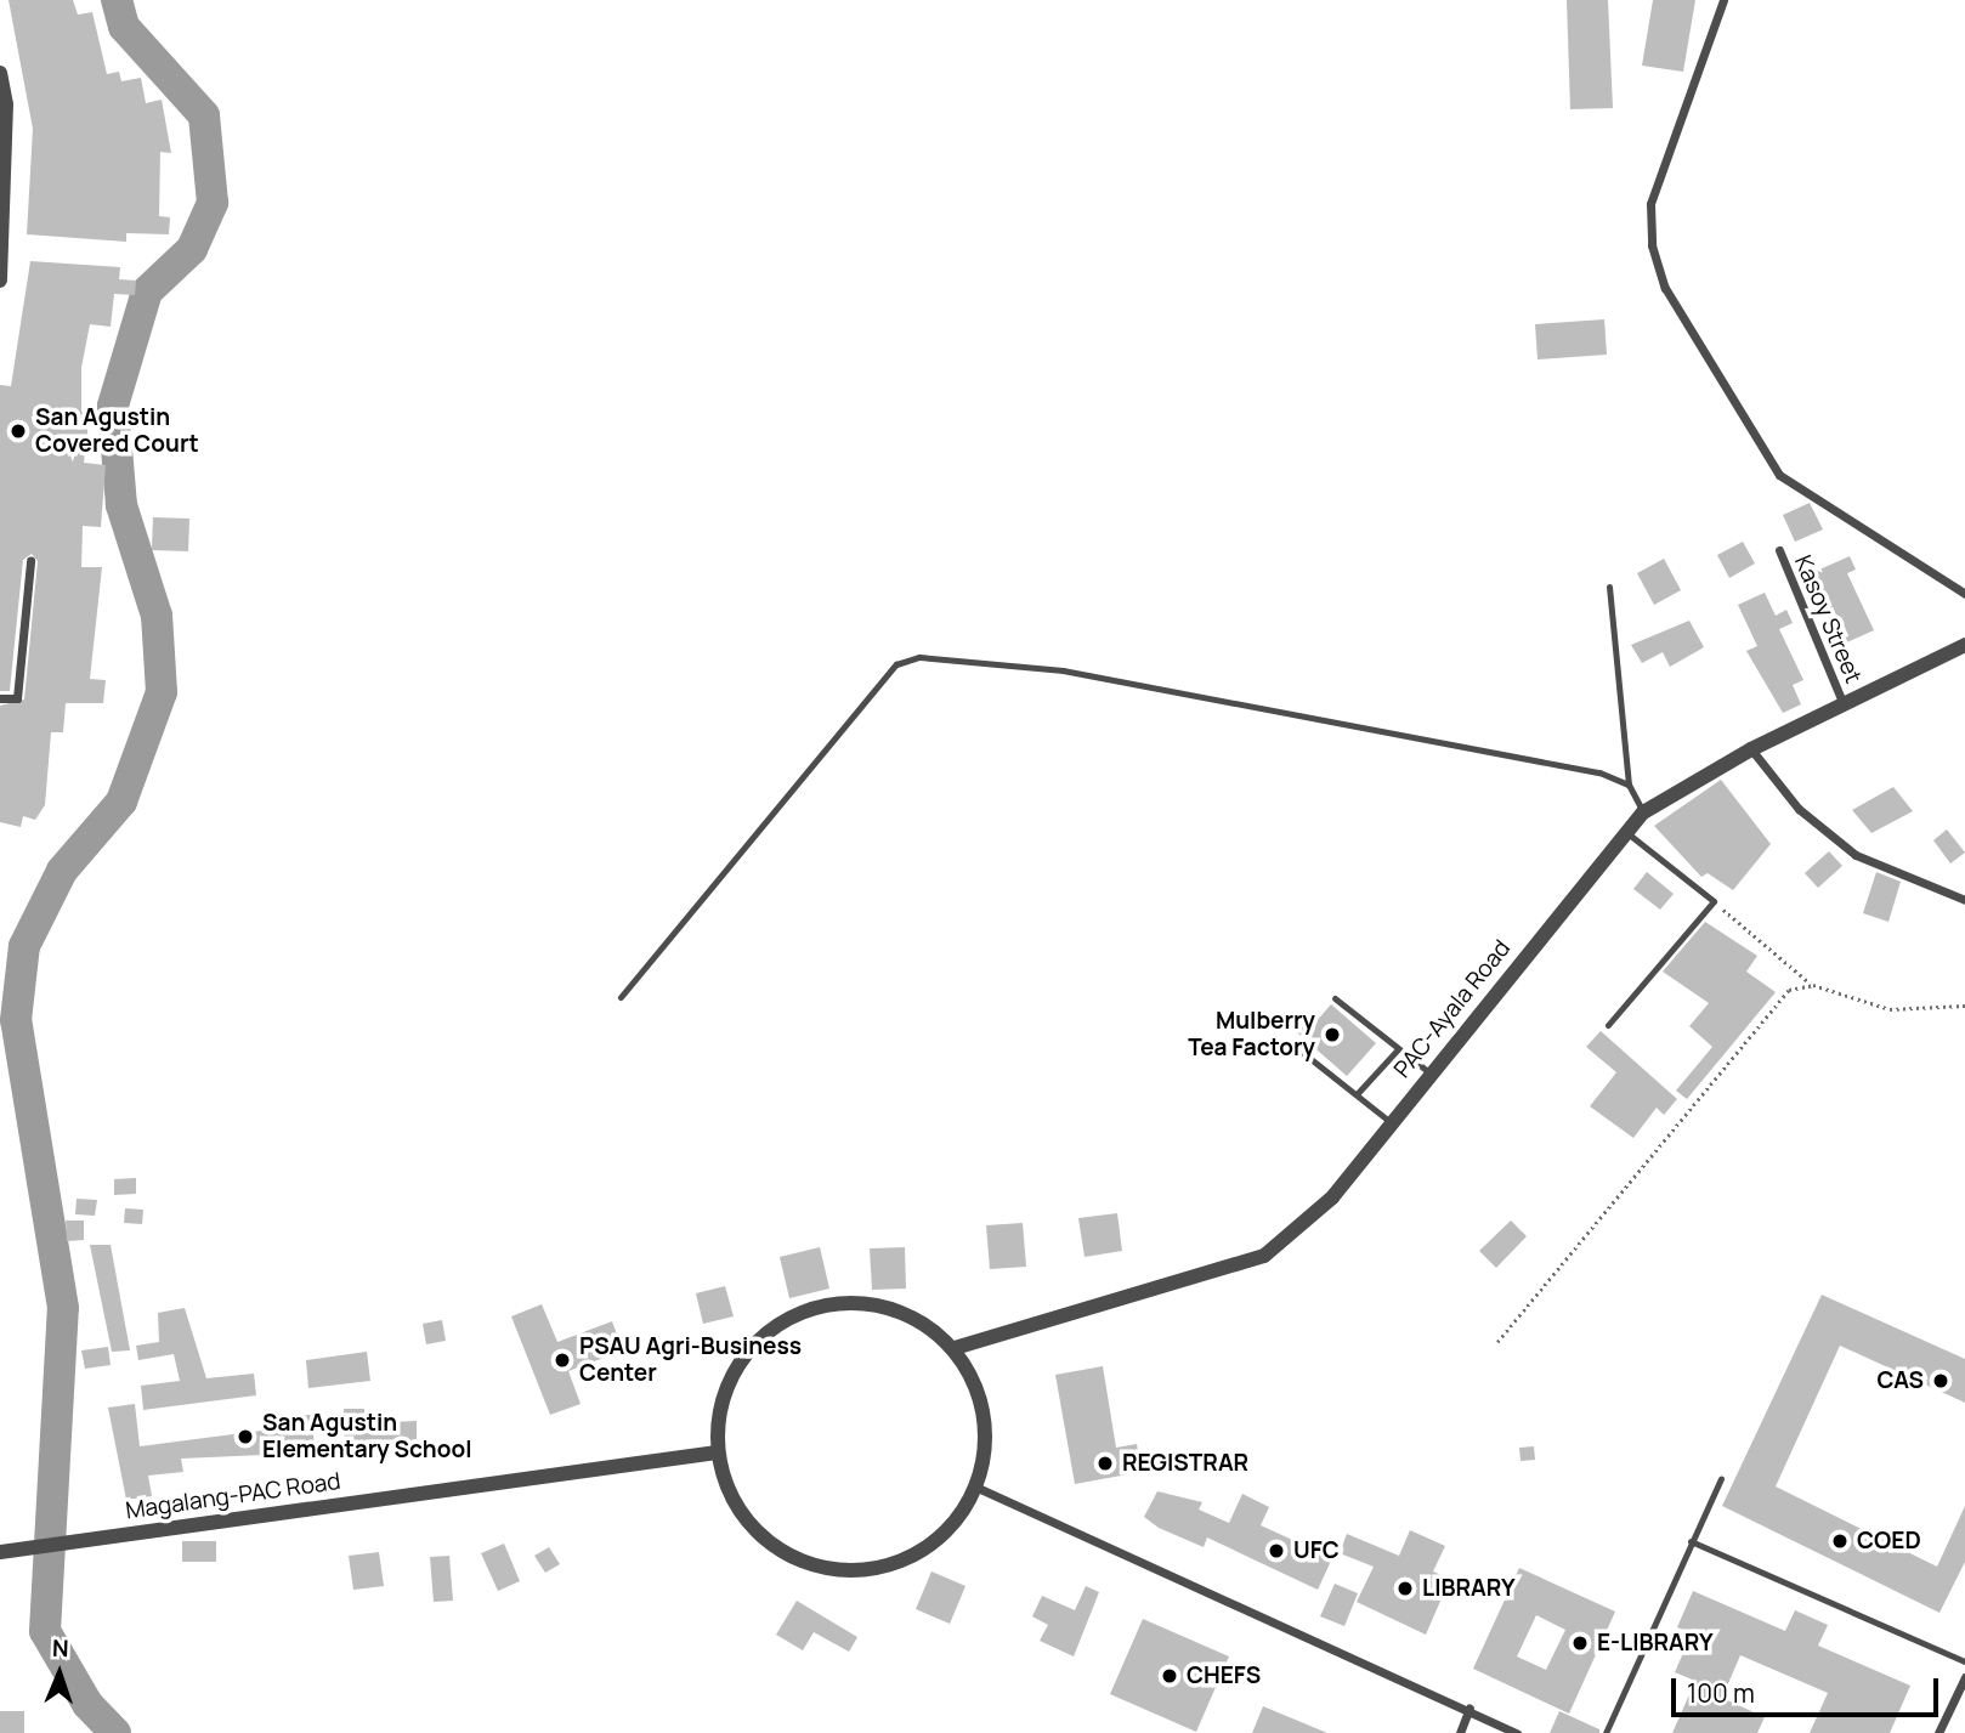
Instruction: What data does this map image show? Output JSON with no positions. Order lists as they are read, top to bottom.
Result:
{
  "streets": {
    "street": ["Kasoy Street", "PAC-Ayala Road", "Magalang-PAC Road"]
  },
  "crossings": [
    ["Kasoy Street", "PAC-Ayala Road"],
    ["PAC-Ayala Road", "Magalang-PAC Road"]
  ],
  "places": [
    "San Agustin Covered Court",
    "Mulberry Tea Factory",
    "PSAU Agri-Business Center",
    "CAS",
    "San Agustin Elementary School",
    "REGISTRAR",
    "COED",
    "UFC",
    "LIBRARY",
    "E-LIBRARY",
    "CHEFS"
  ],
  "scale_bar": "100 m",
  "north": "top"
}
